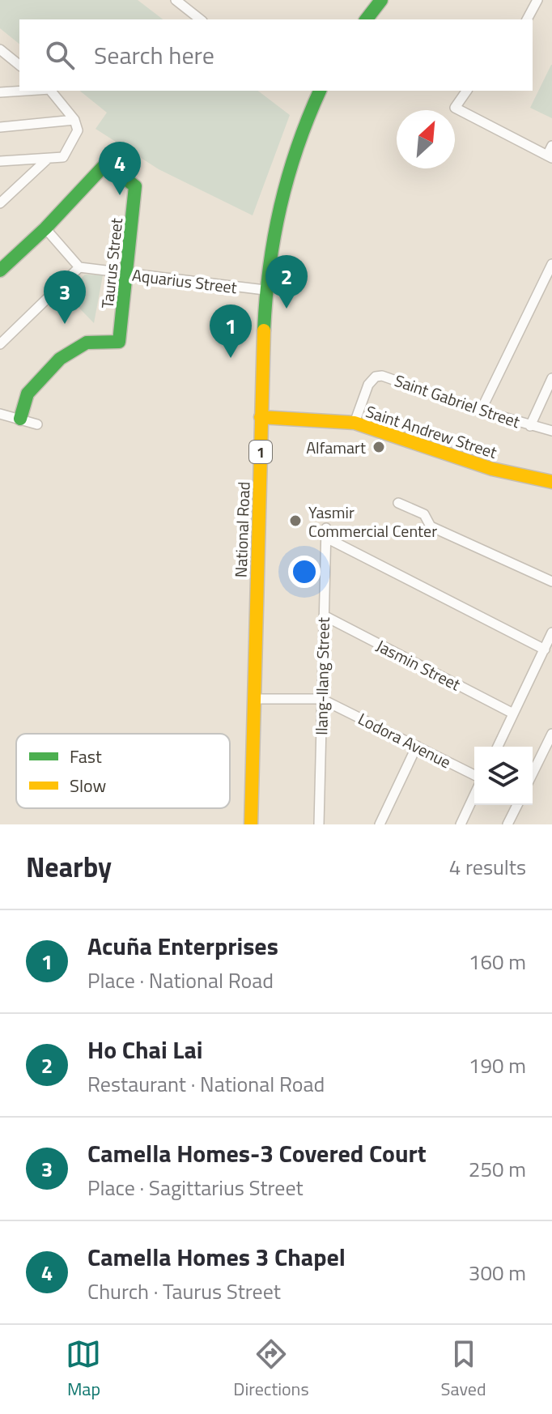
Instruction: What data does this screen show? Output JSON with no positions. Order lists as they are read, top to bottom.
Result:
{
  "streets": {
    "main road": [
      "Taurus Street",
      "Saint Andrew Street",
      "1",
      "National Road"
    ],
    "street": [
      "Aquarius Street",
      "Saint Gabriel Street",
      "Jasmin Street",
      "Ilang-Ilang Street",
      "Lodora Avenue"
    ]
  },
  "crossings": [
    ["Taurus Street", "Aquarius Street"],
    ["Aquarius Street", "National Road"],
    ["Saint Gabriel Street", "Saint Andrew Street"],
    ["Saint Andrew Street", "National Road"],
    ["National Road", "Lodora Avenue"],
    ["Jasmin Street", "Ilang-Ilang Street"],
    ["Ilang-Ilang Street", "Lodora Avenue"]
  ],
  "places": ["Alfamart", "Yasmir Commercial Center"],
  "legend": ["Fast", "Slow"],
  "north": "top right",
  "page": {
    "search": "Search here",
    "pins": [
      "4",
      "2",
      "3",
      "1"
    ],
    "heading": ["Nearby", "4 results"],
    "list": [
      {
        "mark": "1",
        "name": "Acuña Enterprises",
        "note": "Place · National Road",
        "value": "160 m"
      },
      {
        "mark": "2",
        "name": "Ho Chai Lai",
        "note": "Restaurant · National Road",
        "value": "190 m"
      },
      {
        "mark": "3",
        "name": "Camella Homes-3 Covered Court",
        "note": "Place · Sagittarius Street",
        "value": "250 m"
      },
      {
        "mark": "4",
        "name": "Camella Homes 3 Chapel",
        "note": "Church · Taurus Street",
        "value": "300 m"
      }
    ],
    "nav": ["Map", "Directions", "Saved"]
  }
}
